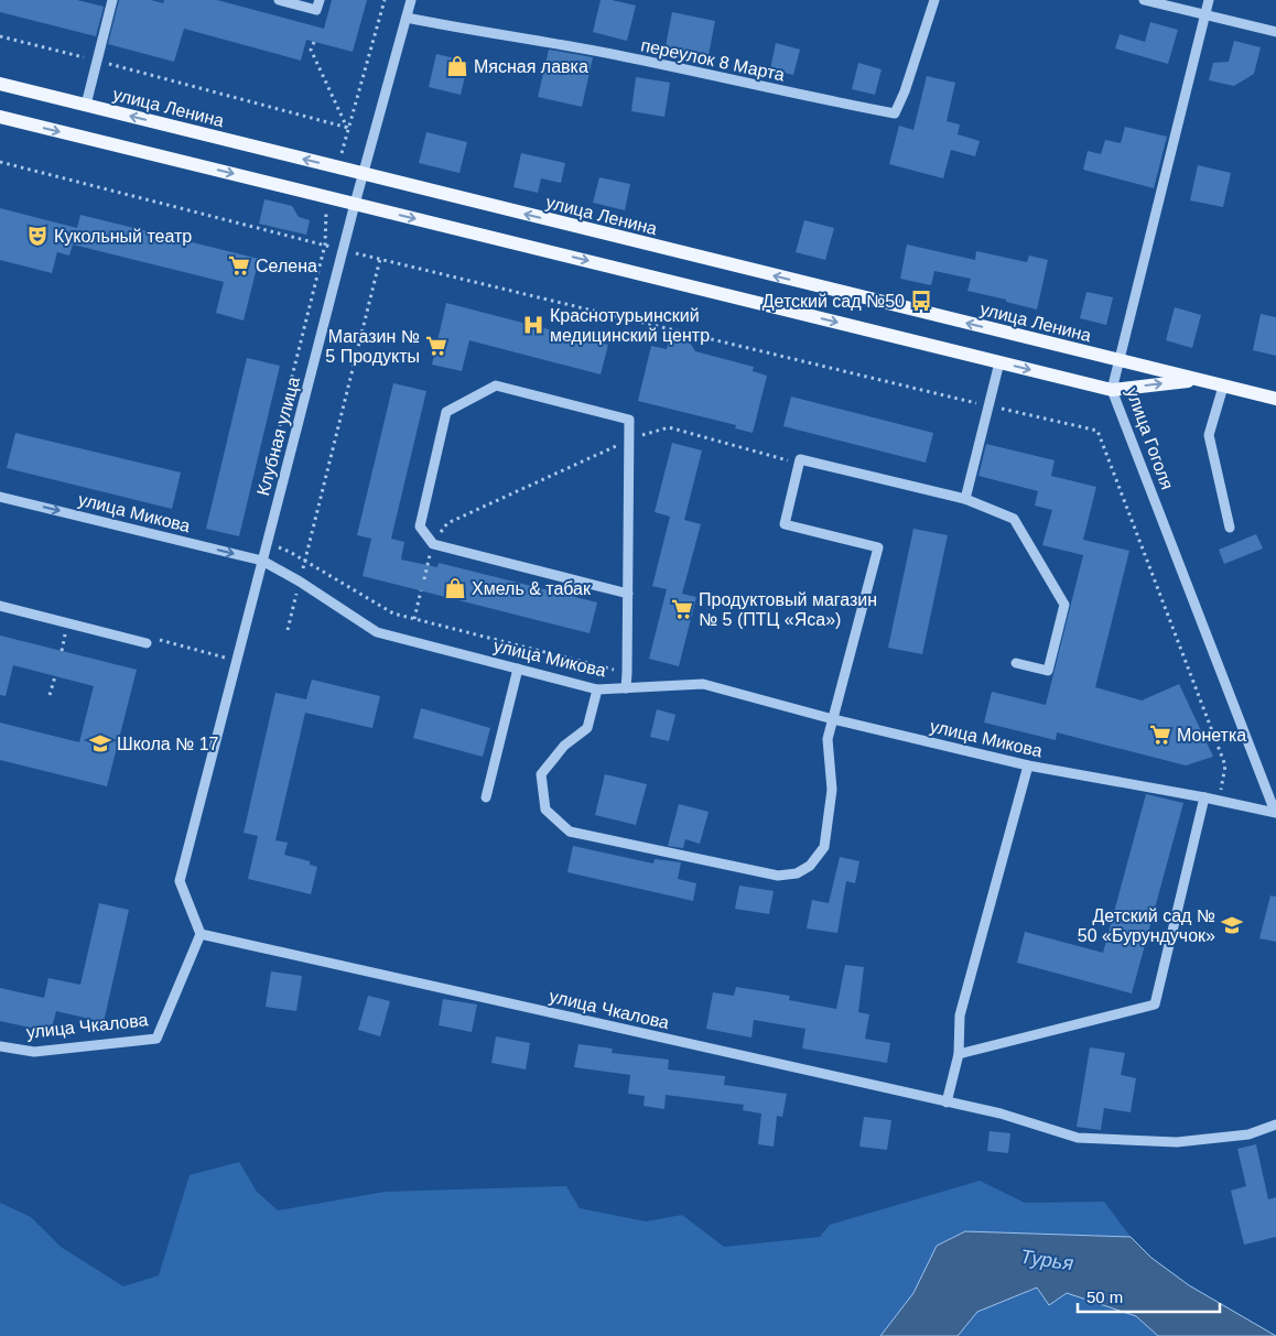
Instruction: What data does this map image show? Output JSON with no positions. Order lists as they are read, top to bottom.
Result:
{
  "streets": {
    "main road": ["улица Ленина"],
    "street": [
      "переулок 8 Марта",
      "Клубная улица",
      "улица Гоголя",
      "улица Микова",
      "улица Чкалова"
    ]
  },
  "crossings": [
    ["переулок 8 Марта", "Клубная улица"],
    ["улица Ленина", "Клубная улица"],
    ["улица Ленина", "улица Гоголя"],
    ["Клубная улица", "улица Микова"],
    ["Клубная улица", "улица Чкалова"],
    ["улица Гоголя", "улица Микова"]
  ],
  "water": ["Турья"],
  "places": {
    "shop": ["Мясная лавка", "Хмель & табак"],
    "theatre": ["Кукольный театр"],
    "supermarket": [
      "Селена",
      "Магазин № 5 Продукты",
      "Продуктовый магазин № 5 (ПТЦ «Яса»)",
      "Монетка"
    ],
    "bus stop": ["Детский сад №50"],
    "hospital": ["Краснотурьинский медицинский центр"],
    "school or university": ["Школа № 17", "Детский сад № 50 «Бурундучок»"]
  },
  "scale_bar": "50 m"
}
